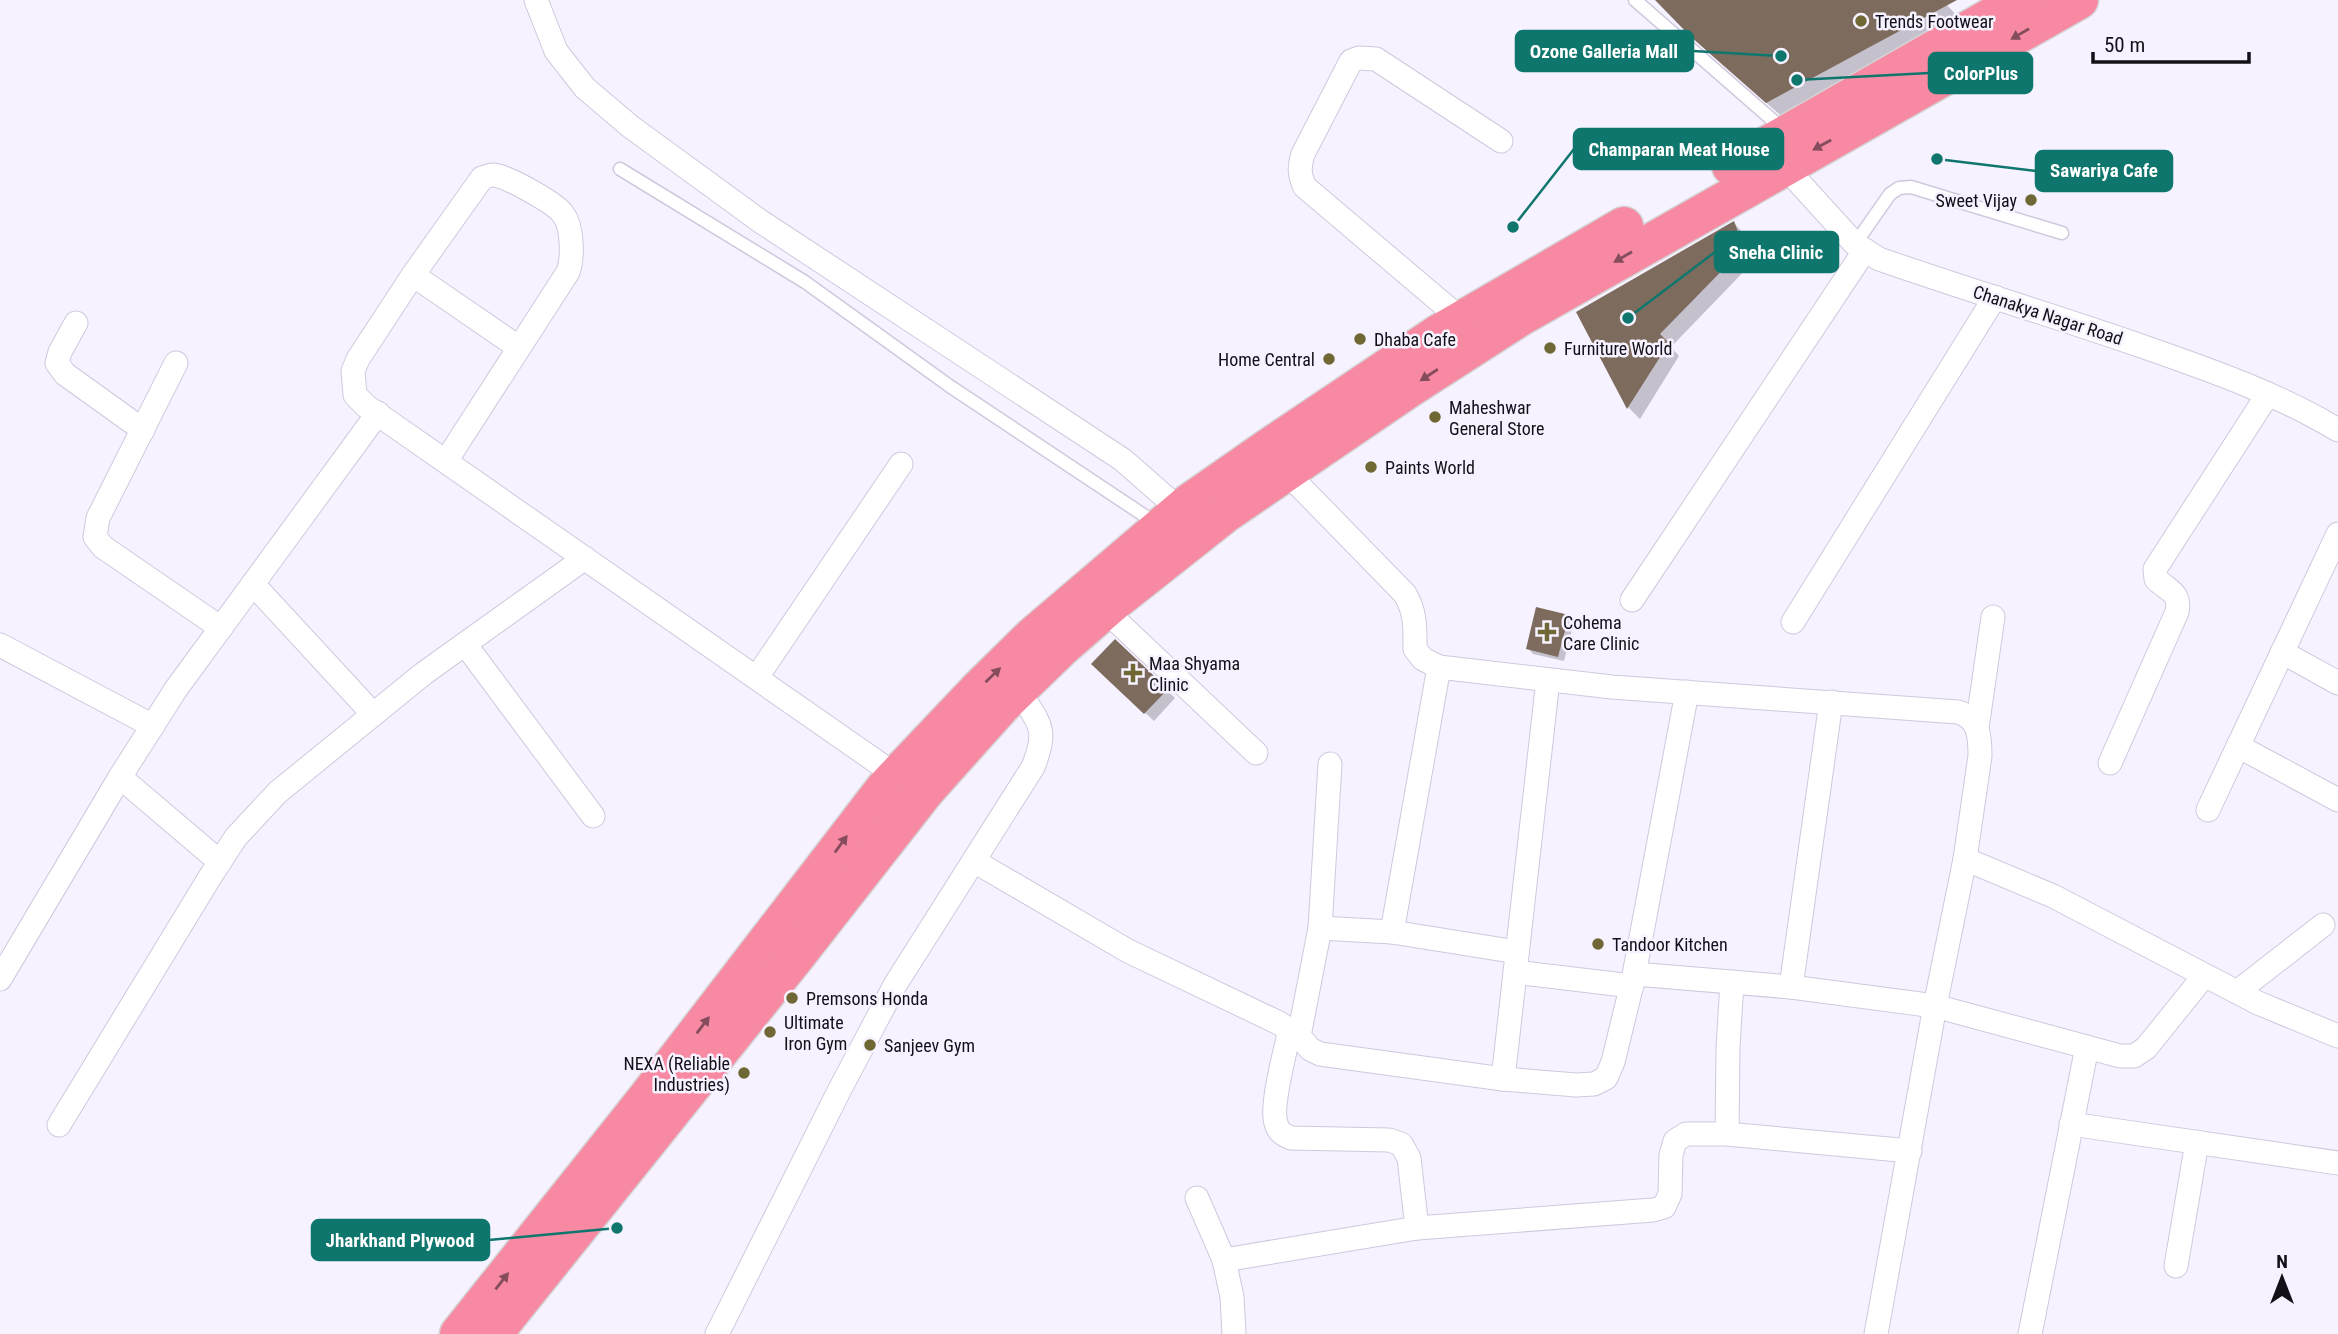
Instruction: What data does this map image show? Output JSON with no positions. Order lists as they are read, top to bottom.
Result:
{
  "streets": {
    "street": ["Chanakya Nagar Road"]
  },
  "places": {
    "other": [
      "Trends Footwear",
      "Ozone Galleria Mall",
      "ColorPlus",
      "Sawariya Cafe",
      "Sweet Vijay",
      "Champaran Meat House",
      "Sneha Clinic",
      "Dhaba Cafe",
      "Furniture World",
      "Home Central",
      "Maheshwar General Store",
      "Paints World",
      "Tandoor Kitchen",
      "Premsons Honda",
      "Ultimate Iron Gym",
      "Sanjeev Gym",
      "NEXA (Reliable Industries)",
      "Jharkhand Plywood"
    ],
    "health": ["Cohema Care Clinic", "Maa Shyama Clinic"]
  },
  "scale_bar": "50 m",
  "north": "top"
}
